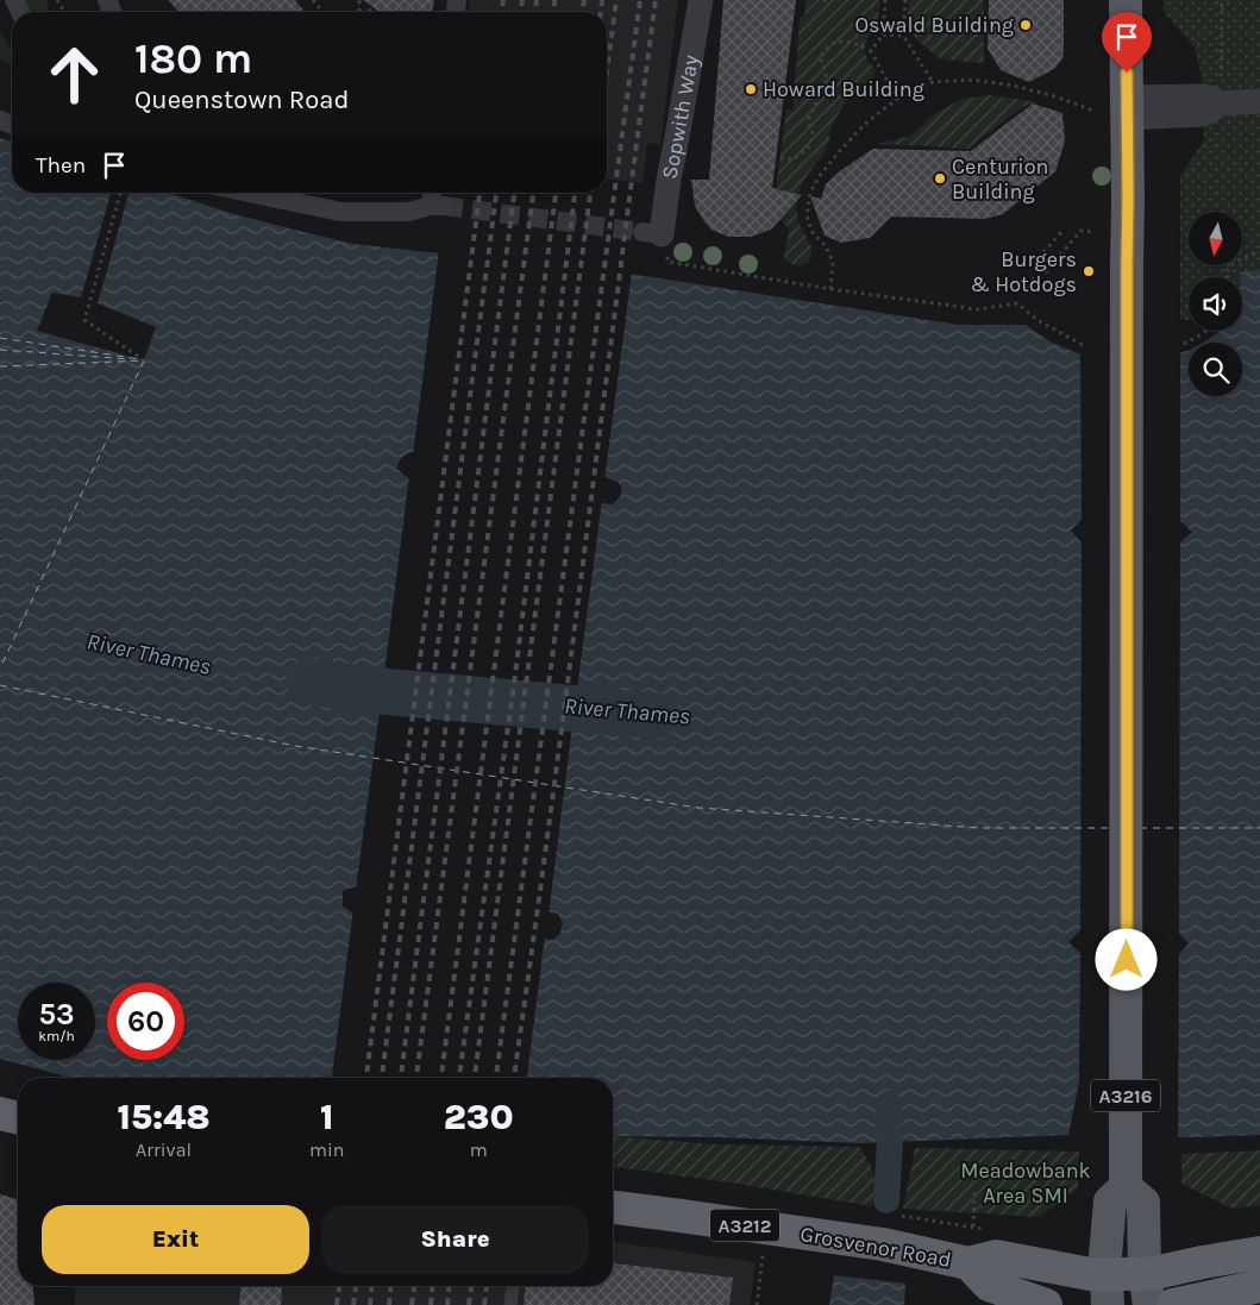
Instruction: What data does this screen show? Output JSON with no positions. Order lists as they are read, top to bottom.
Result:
{
  "streets": {
    "highway": ["A3212", "Grosvenor Road"],
    "main road": ["A3216"],
    "street": ["Sopwith Way"]
  },
  "water": ["River Thames"],
  "parks": ["Meadowbank Area SMI"],
  "places": [
    "Oswald Building",
    "Howard Building",
    "Centurion Building",
    "Burgers & Hotdogs"
  ],
  "north": "bottom",
  "page": {
    "turn": ["180 m", "Queenstown Road"],
    "then": "Then",
    "speed": "53 km/h",
    "limit": "60",
    "eta": [
      "15:48",
      "Arrival",
      "1",
      "min",
      "230",
      "m"
    ],
    "buttons": ["Exit", "Share"]
  }
}
